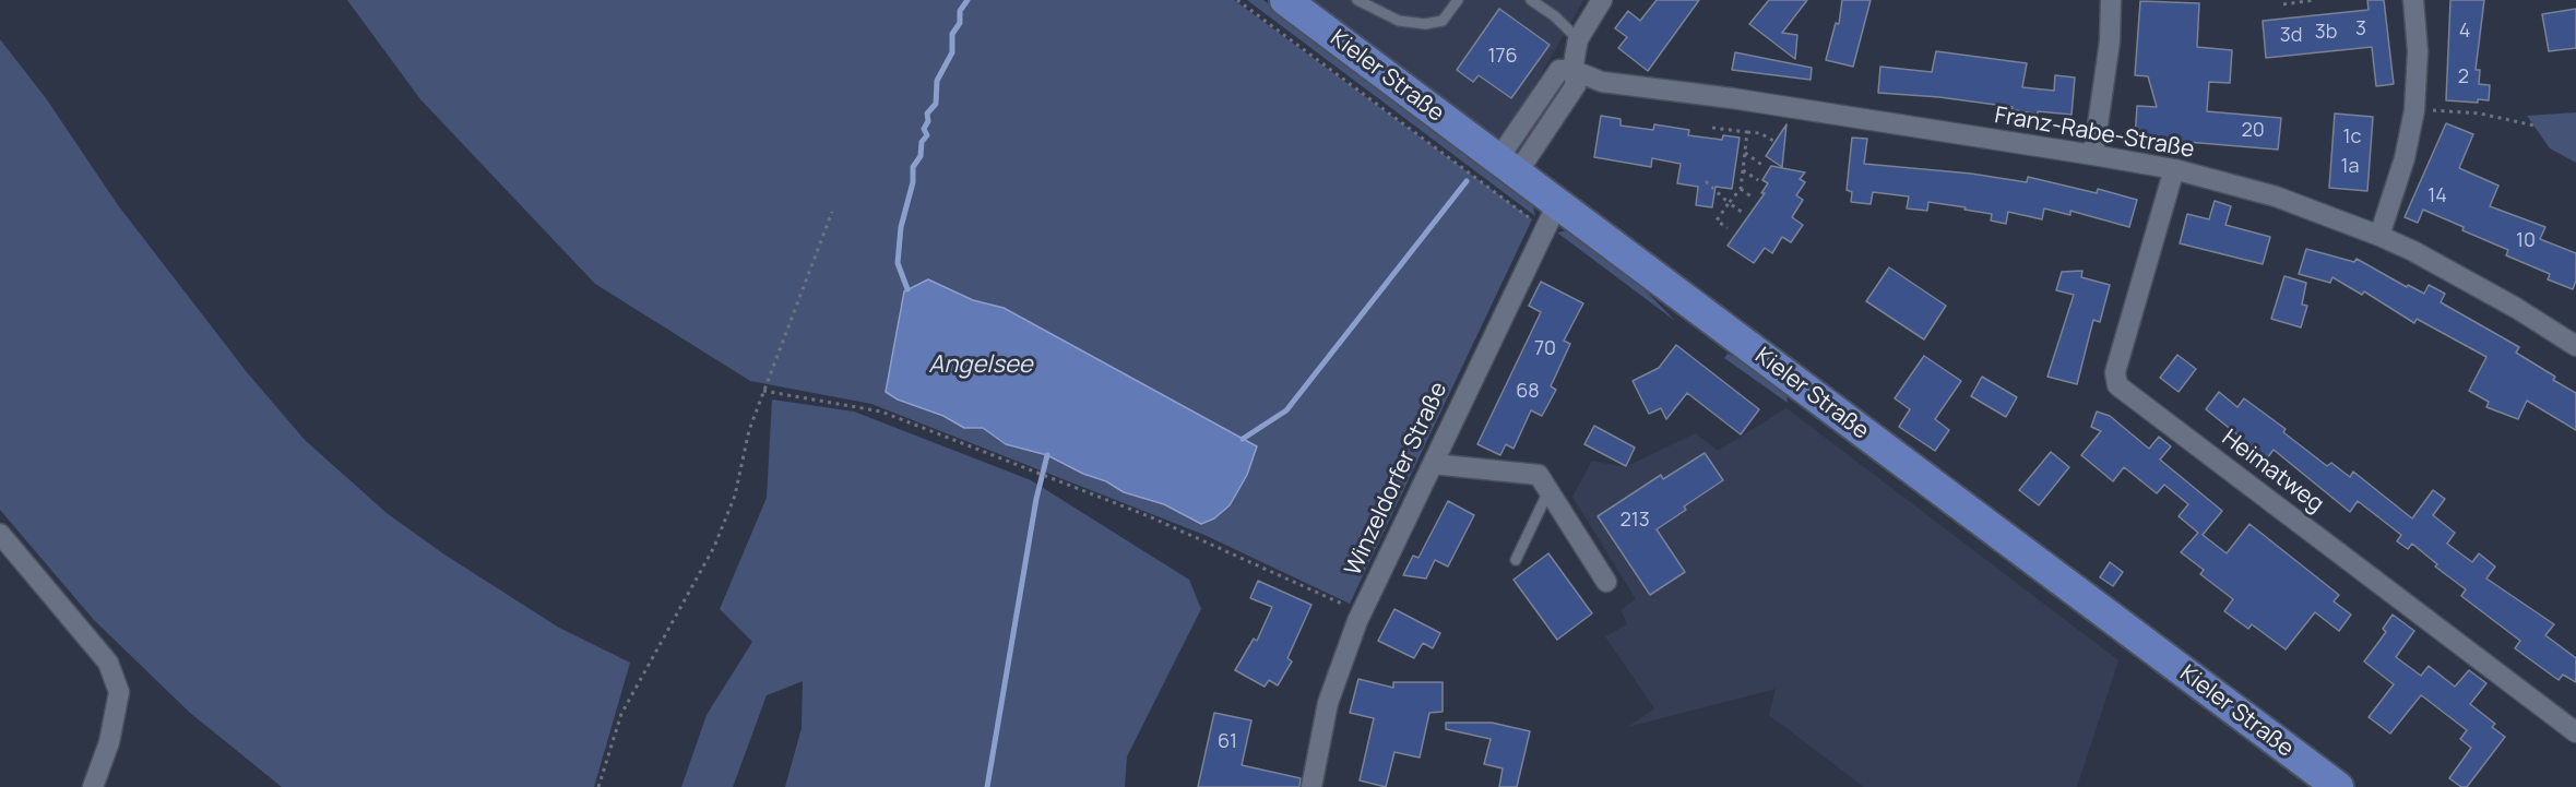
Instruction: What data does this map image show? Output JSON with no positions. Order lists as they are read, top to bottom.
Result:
{
  "streets": {
    "main road": ["Kieler Straße"],
    "street": ["Franz-Rabe-Straße", "Heimatweg", "Winzeldorfer Straße"]
  },
  "crossings": [
    ["Kieler Straße", "Winzeldorfer Straße"],
    ["Franz-Rabe-Straße", "Heimatweg"]
  ],
  "water": ["Angelsee"],
  "house_numbers": [
    "3",
    "4",
    "3b",
    "3d",
    "176",
    "2",
    "20",
    "1c",
    "1a",
    "14",
    "10",
    "70",
    "68",
    "213",
    "61"
  ]
}
